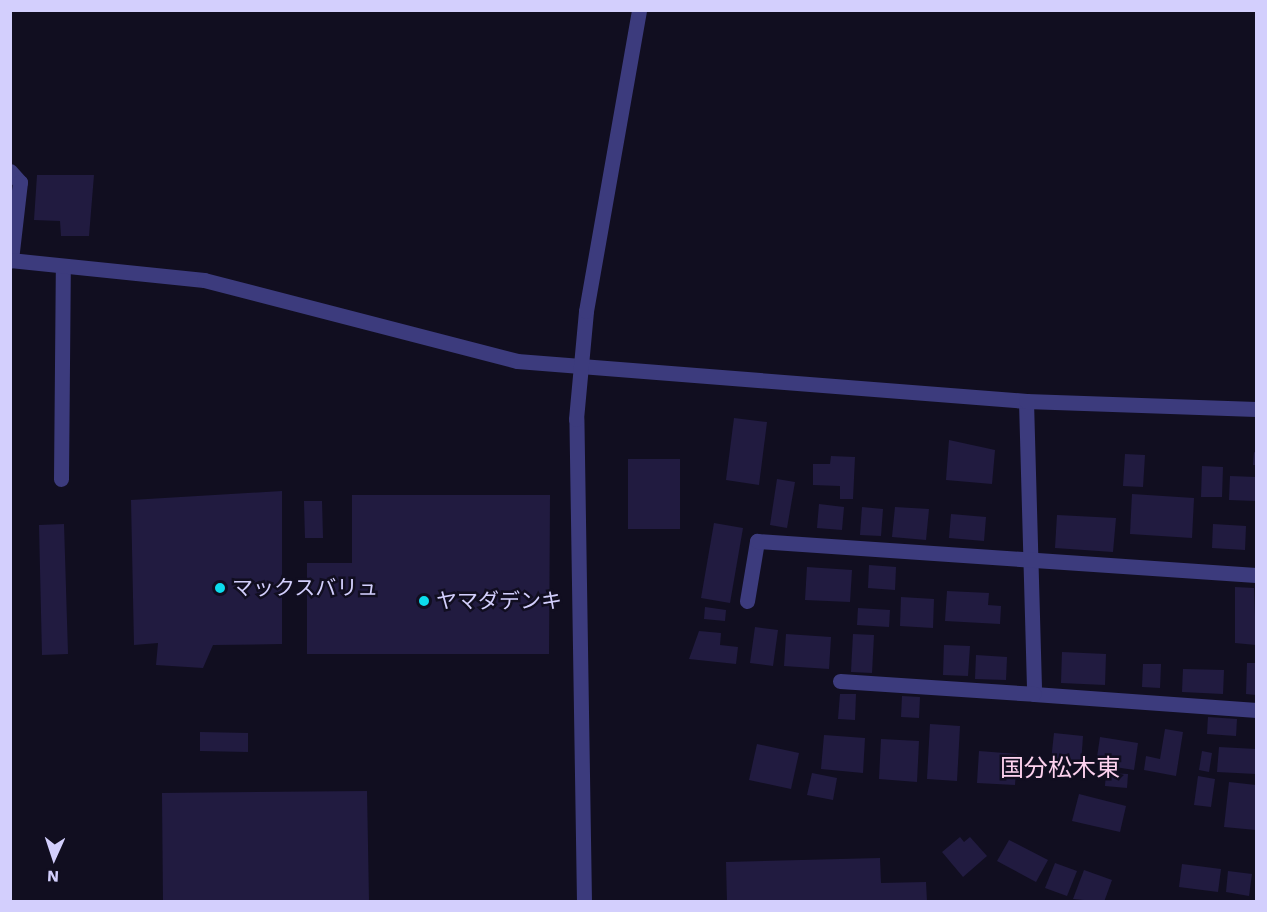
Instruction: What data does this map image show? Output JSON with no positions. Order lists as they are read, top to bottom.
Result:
{
  "districts": ["国分松木東"],
  "places": ["マックスバリュ", "ヤマダデンキ"],
  "north": "bottom"
}
